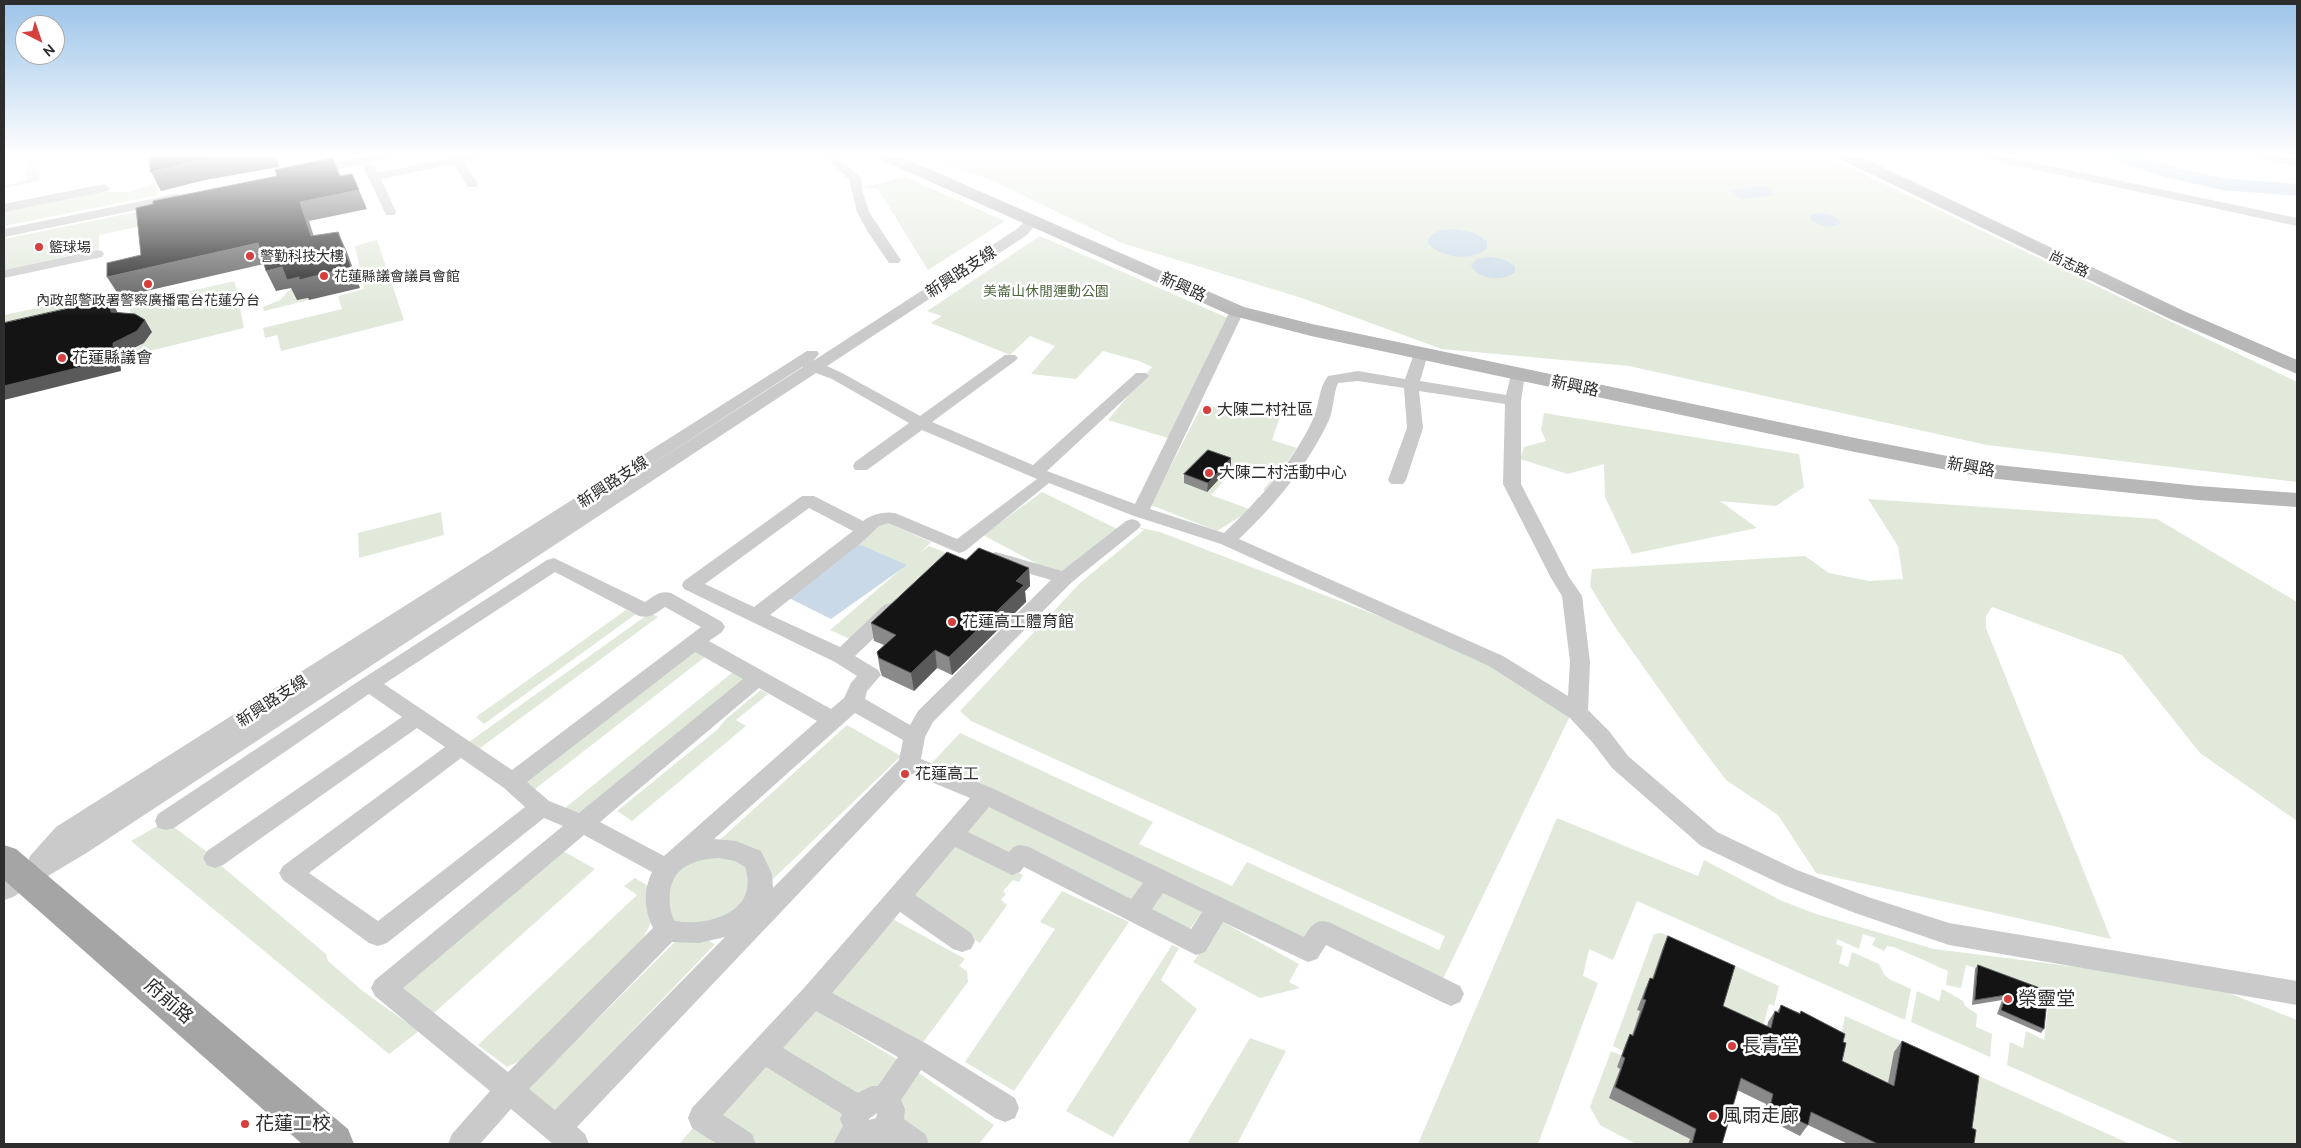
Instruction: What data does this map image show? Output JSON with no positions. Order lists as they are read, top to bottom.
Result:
{
  "streets": {
    "main road": ["府前路"],
    "street": ["尚志路", "新興路支線", "新興路"]
  },
  "crossings": [
    ["新興路支線", "新興路"],
    ["新興路支線", "府前路"]
  ],
  "parks": ["美崙山休閒運動公園"],
  "places": [
    "籃球場",
    "警勤科技大樓",
    "花蓮縣議會議員會館",
    "內政部警政署警察廣播電台花蓮分台",
    "花蓮縣議會",
    "大陳二村社區",
    "大陳二村活動中心",
    "花蓮高工體育館",
    "花蓮高工",
    "榮靈堂",
    "長青堂",
    "風雨走廊",
    "花蓮工校"
  ],
  "north": "bottom right"
}
